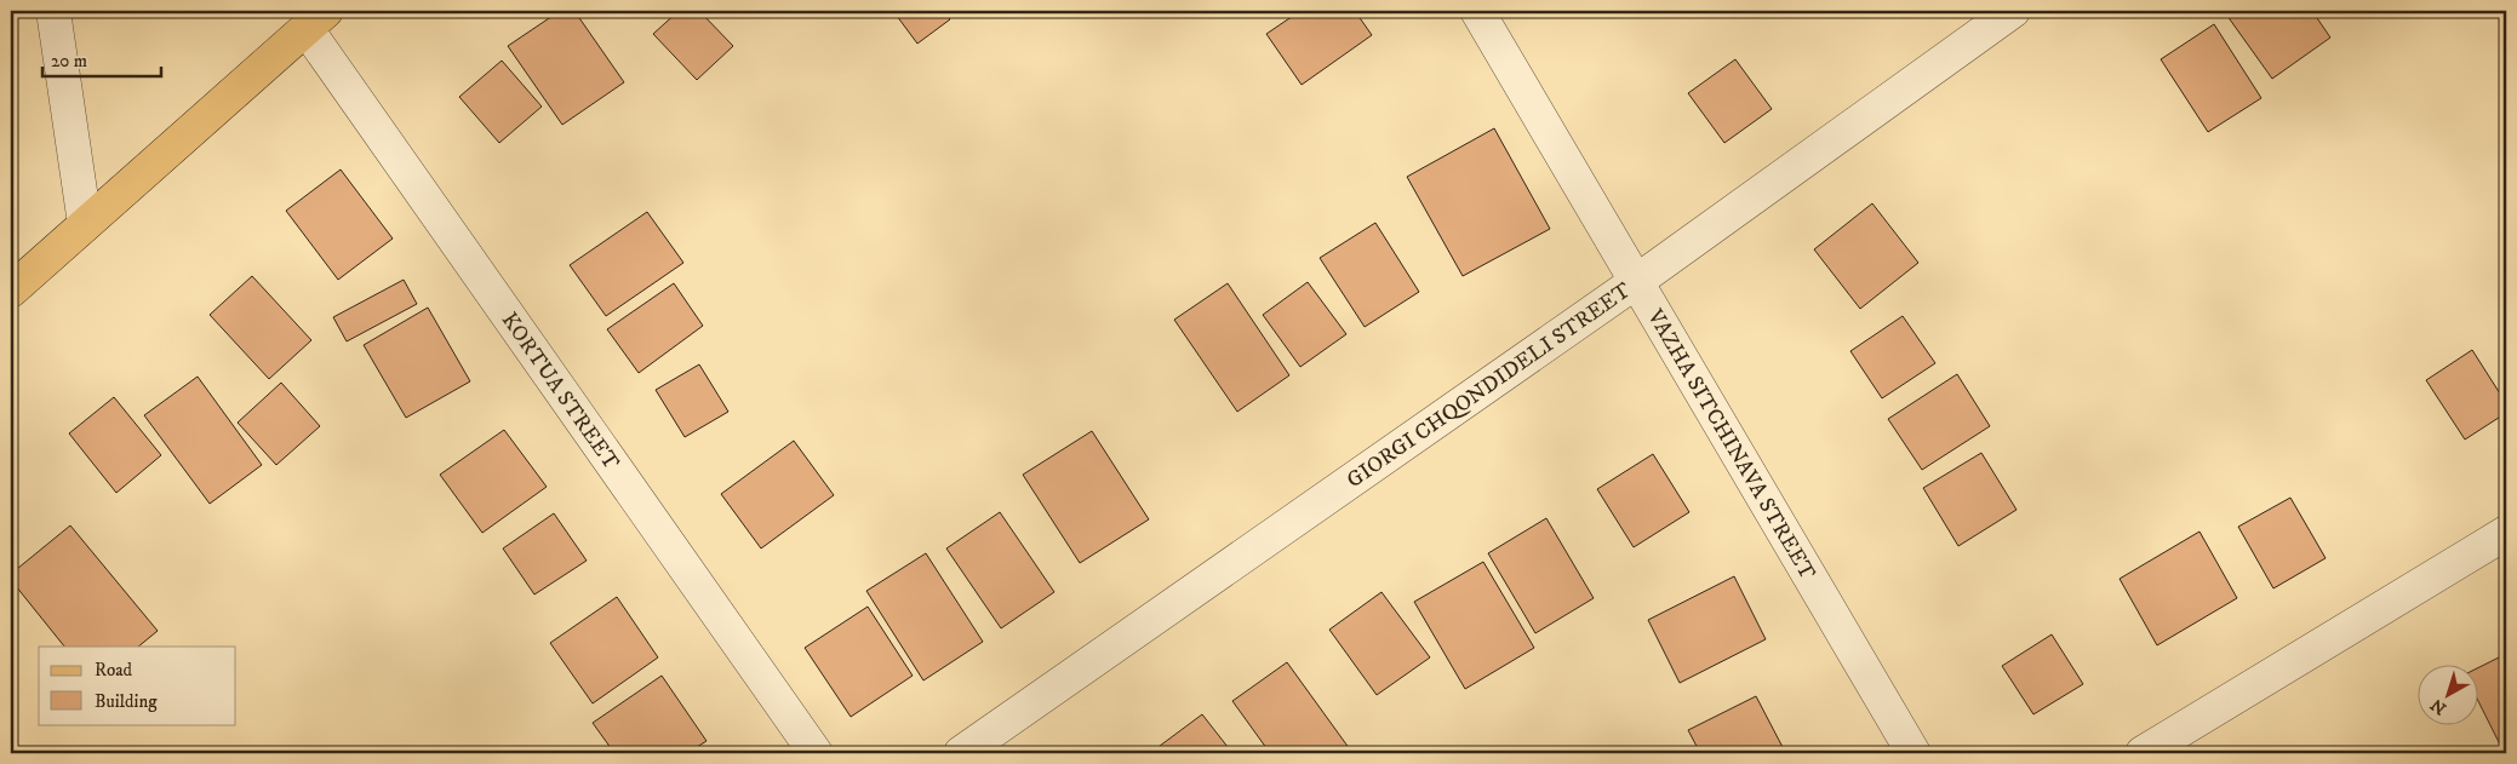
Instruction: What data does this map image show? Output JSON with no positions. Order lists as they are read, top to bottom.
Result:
{
  "streets": {
    "street": ["GIORGI CHQONDIDELI STREET", "KORTUA STREET", "VAZHA SITCHINAVA STREET"]
  },
  "crossings": [
    ["GIORGI CHQONDIDELI STREET", "VAZHA SITCHINAVA STREET"]
  ],
  "legend": ["Road", "Building"],
  "scale_bar": "20 m",
  "north": "bottom left"
}
